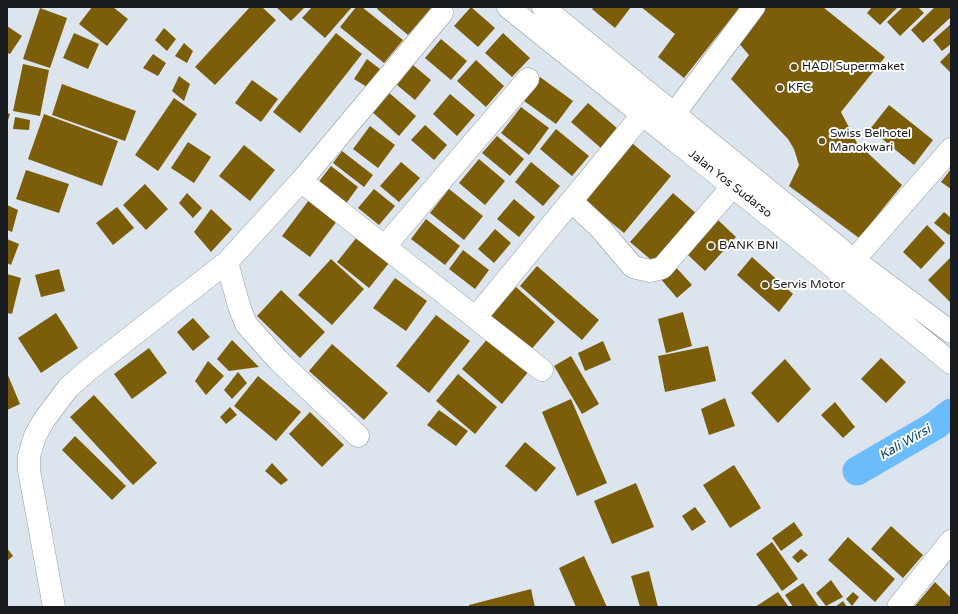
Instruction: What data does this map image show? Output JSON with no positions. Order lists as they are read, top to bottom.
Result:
{
  "streets": {
    "main road": ["Jalan Yos Sudarso"]
  },
  "water": ["Kali Wirsi"],
  "places": [
    "HADI Supermaket",
    "KFC",
    "Swiss Belhotel Manokwari",
    "BANK BNI",
    "Servis Motor"
  ]
}
